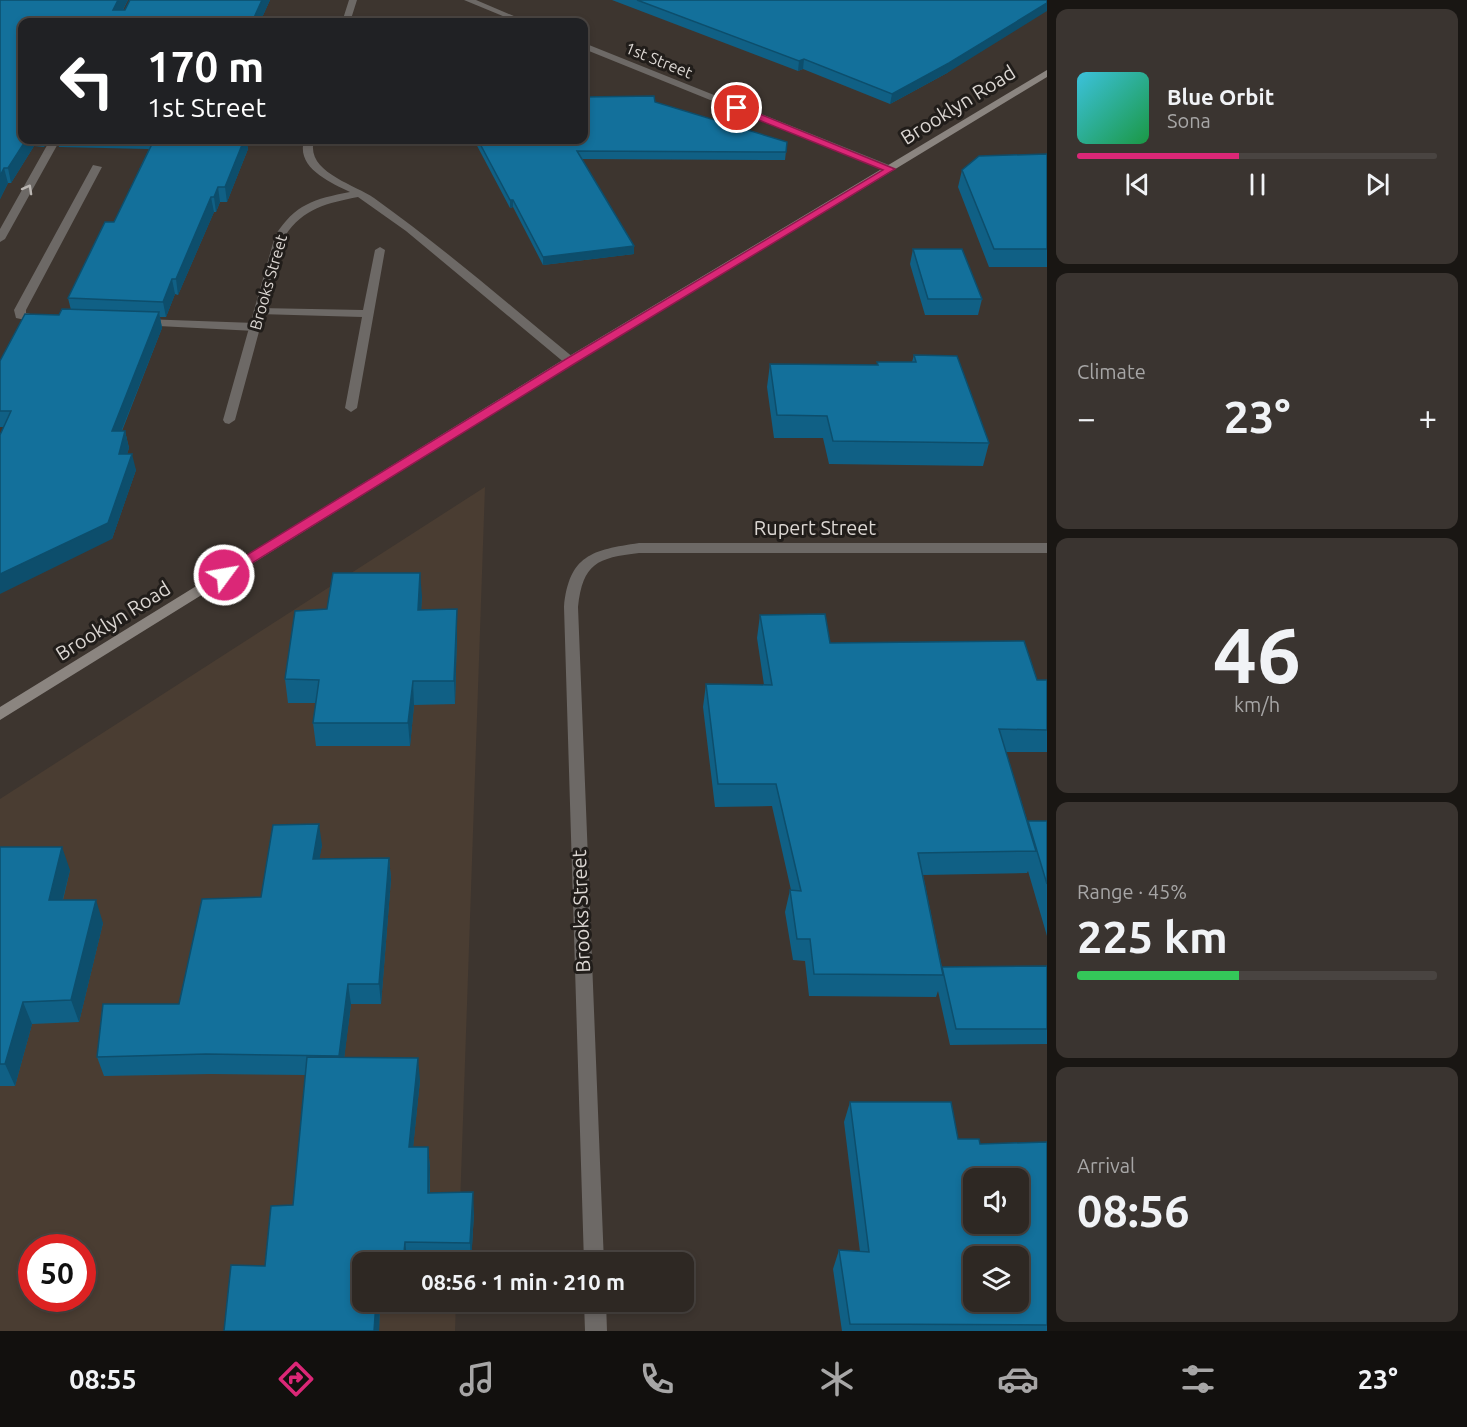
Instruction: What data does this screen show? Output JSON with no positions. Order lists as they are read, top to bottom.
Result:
{
  "streets": {
    "main road": ["Brooklyn Road"],
    "street": ["1st Street", "Brooks Street", "Rupert Street"]
  },
  "crossings": [
    ["1st Street", "Brooklyn Road"],
    ["Brooks Street", "Rupert Street"]
  ],
  "page": {
    "turn": ["170 m", "1st Street"],
    "song": ["Blue Orbit", "Sona"],
    "tile": [
      "Climate",
      ["46", "km/h"],
      ["Range · 45%", "225 km"],
      ["Arrival", "08:56"]
    ],
    "heat": ["−", "23°", "+"],
    "limit": "50",
    "trip": "08:56 · 1 min · 210 m",
    "tabs": ["08:55", "23°"]
  }
}
